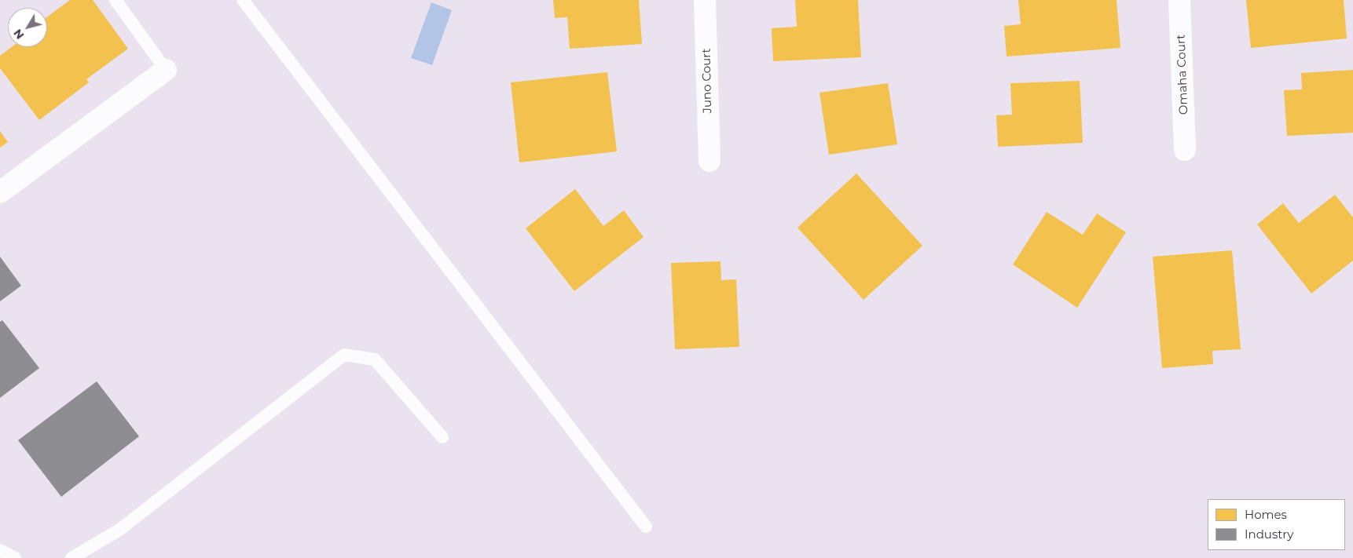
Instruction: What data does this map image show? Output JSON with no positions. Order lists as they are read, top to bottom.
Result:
{
  "streets": {
    "street": ["Omaha Court", "Juno Court"]
  },
  "legend": ["Homes", "Industry"],
  "north": "bottom left"
}
